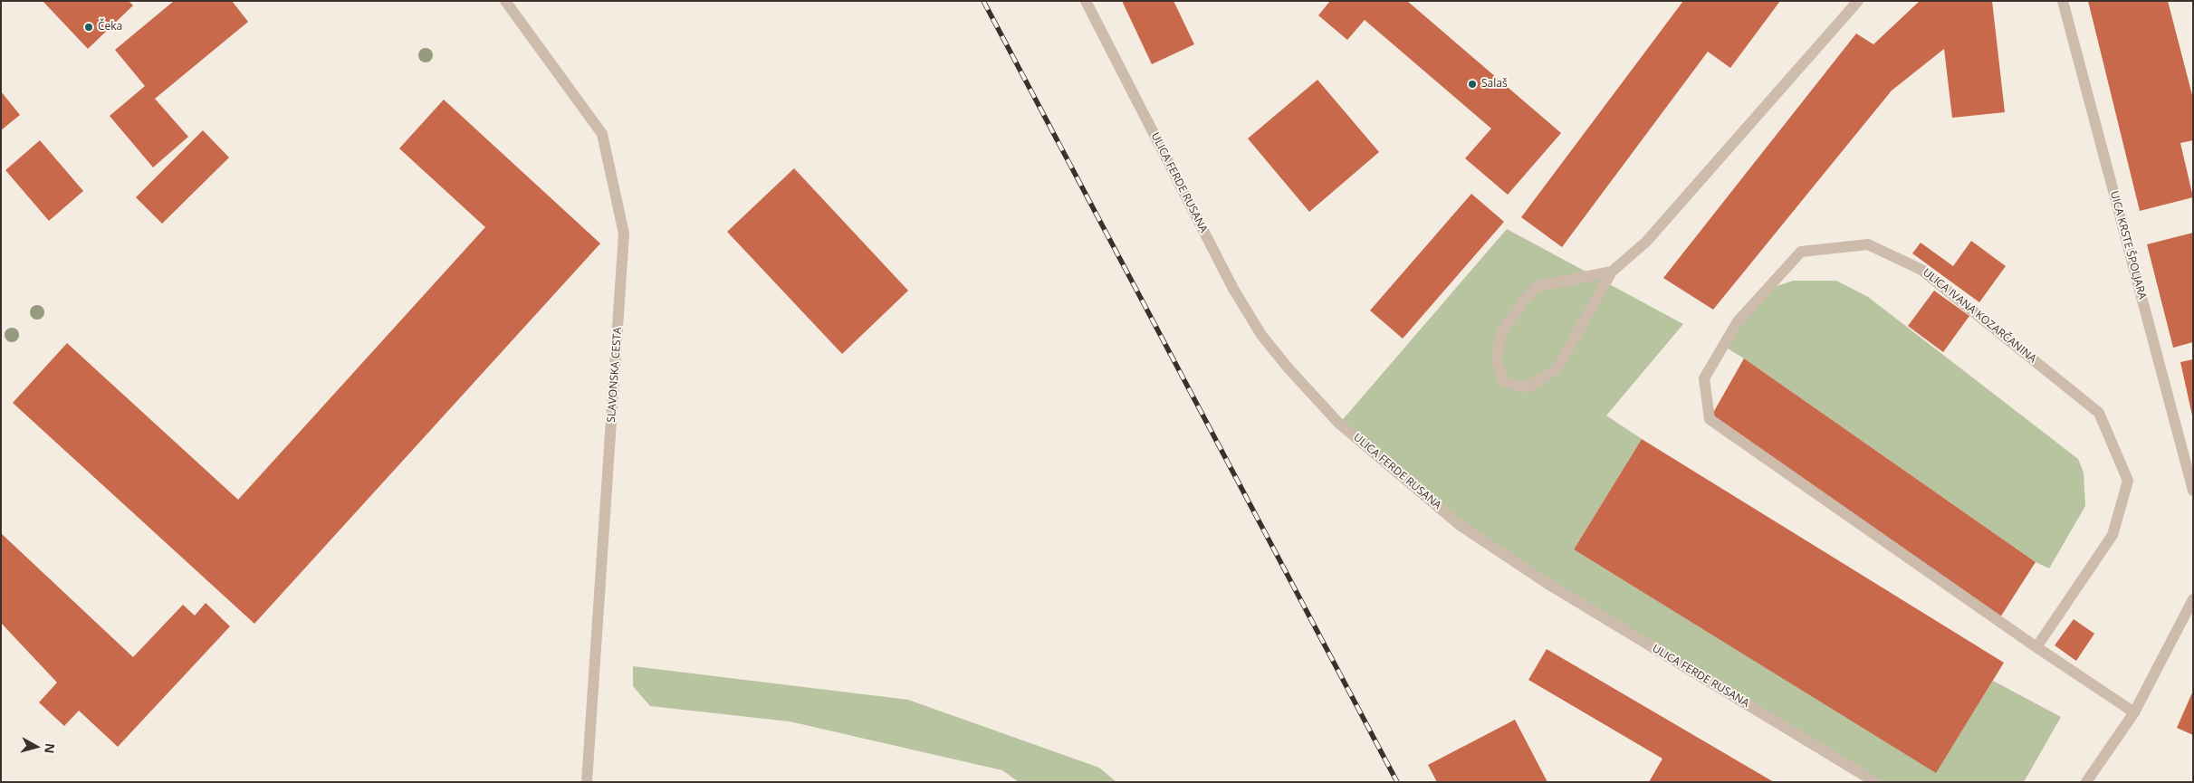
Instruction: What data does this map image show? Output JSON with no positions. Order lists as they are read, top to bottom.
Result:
{
  "streets": {
    "street": [
      "ULICA FERDE RUSANA",
      "UICA KRSTE ŠPOLJARA",
      "ULICA IVANA KOZARČANINA",
      "SLAVONSKA CESTA"
    ]
  },
  "places": ["Čeka", "Salaš"],
  "north": "right"
}
